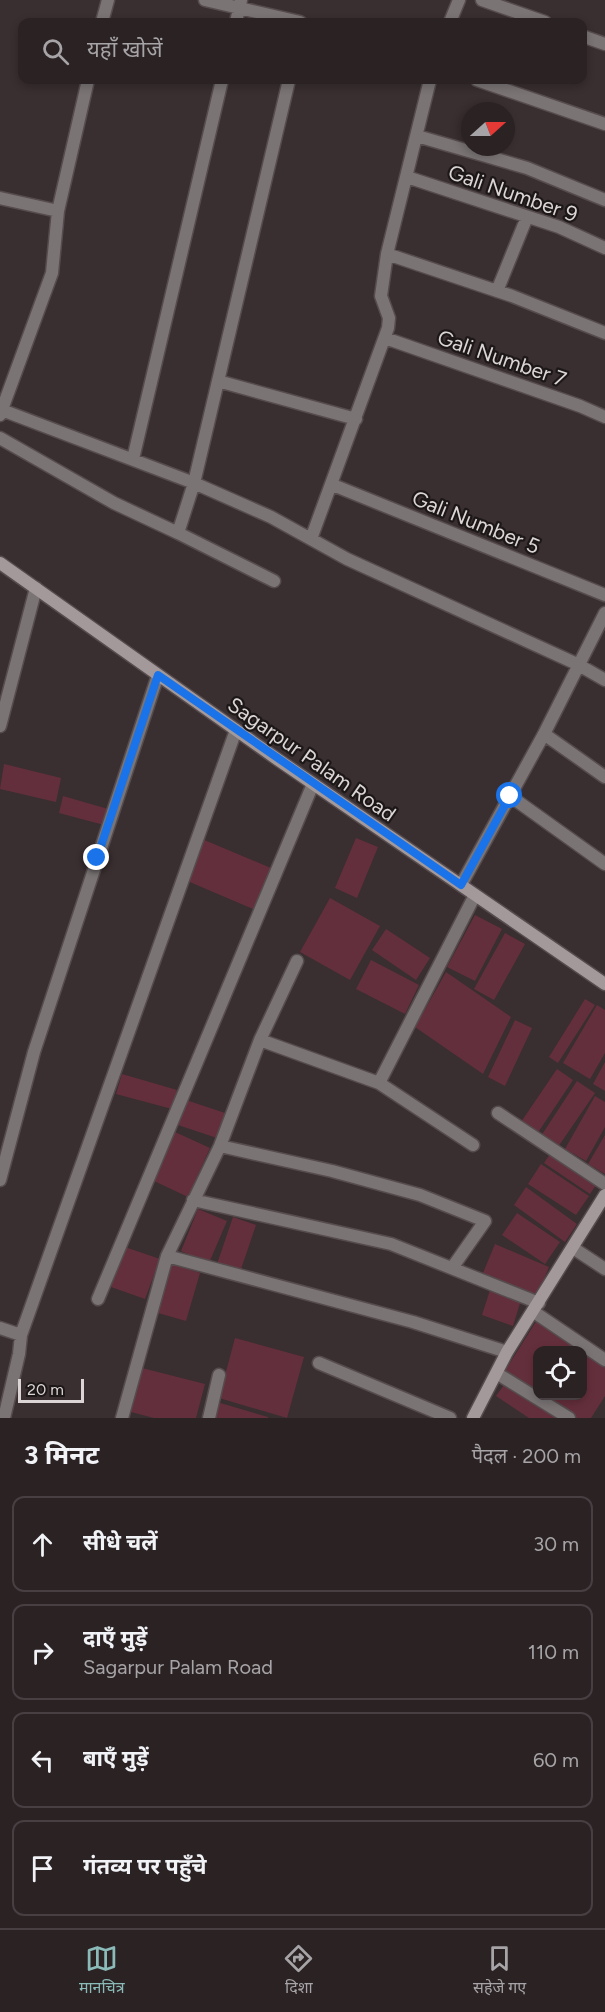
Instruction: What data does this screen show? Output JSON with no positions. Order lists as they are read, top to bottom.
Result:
{
  "streets": {
    "street": [
      "Gali Number 9",
      "Gali Number 7",
      "Gali Number 5",
      "Sagarpur Palam Road"
    ]
  },
  "scale_bar": "20 m",
  "north": "right",
  "page": {
    "search": "यहाँ खोजें",
    "scale": "20 m",
    "heading": ["3 मिनट", "पैदल · 200 m"],
    "list": [
      ["सीधे चलें", "30 m"],
      ["दाएँ मुड़ें", "Sagarpur Palam Road", "110 m"],
      ["बाएँ मुड़ें", "60 m"],
      "गंतव्य पर पहुँचे"
    ],
    "nav": ["मानचित्र", "दिशा", "सहेजे गए"]
  }
}
